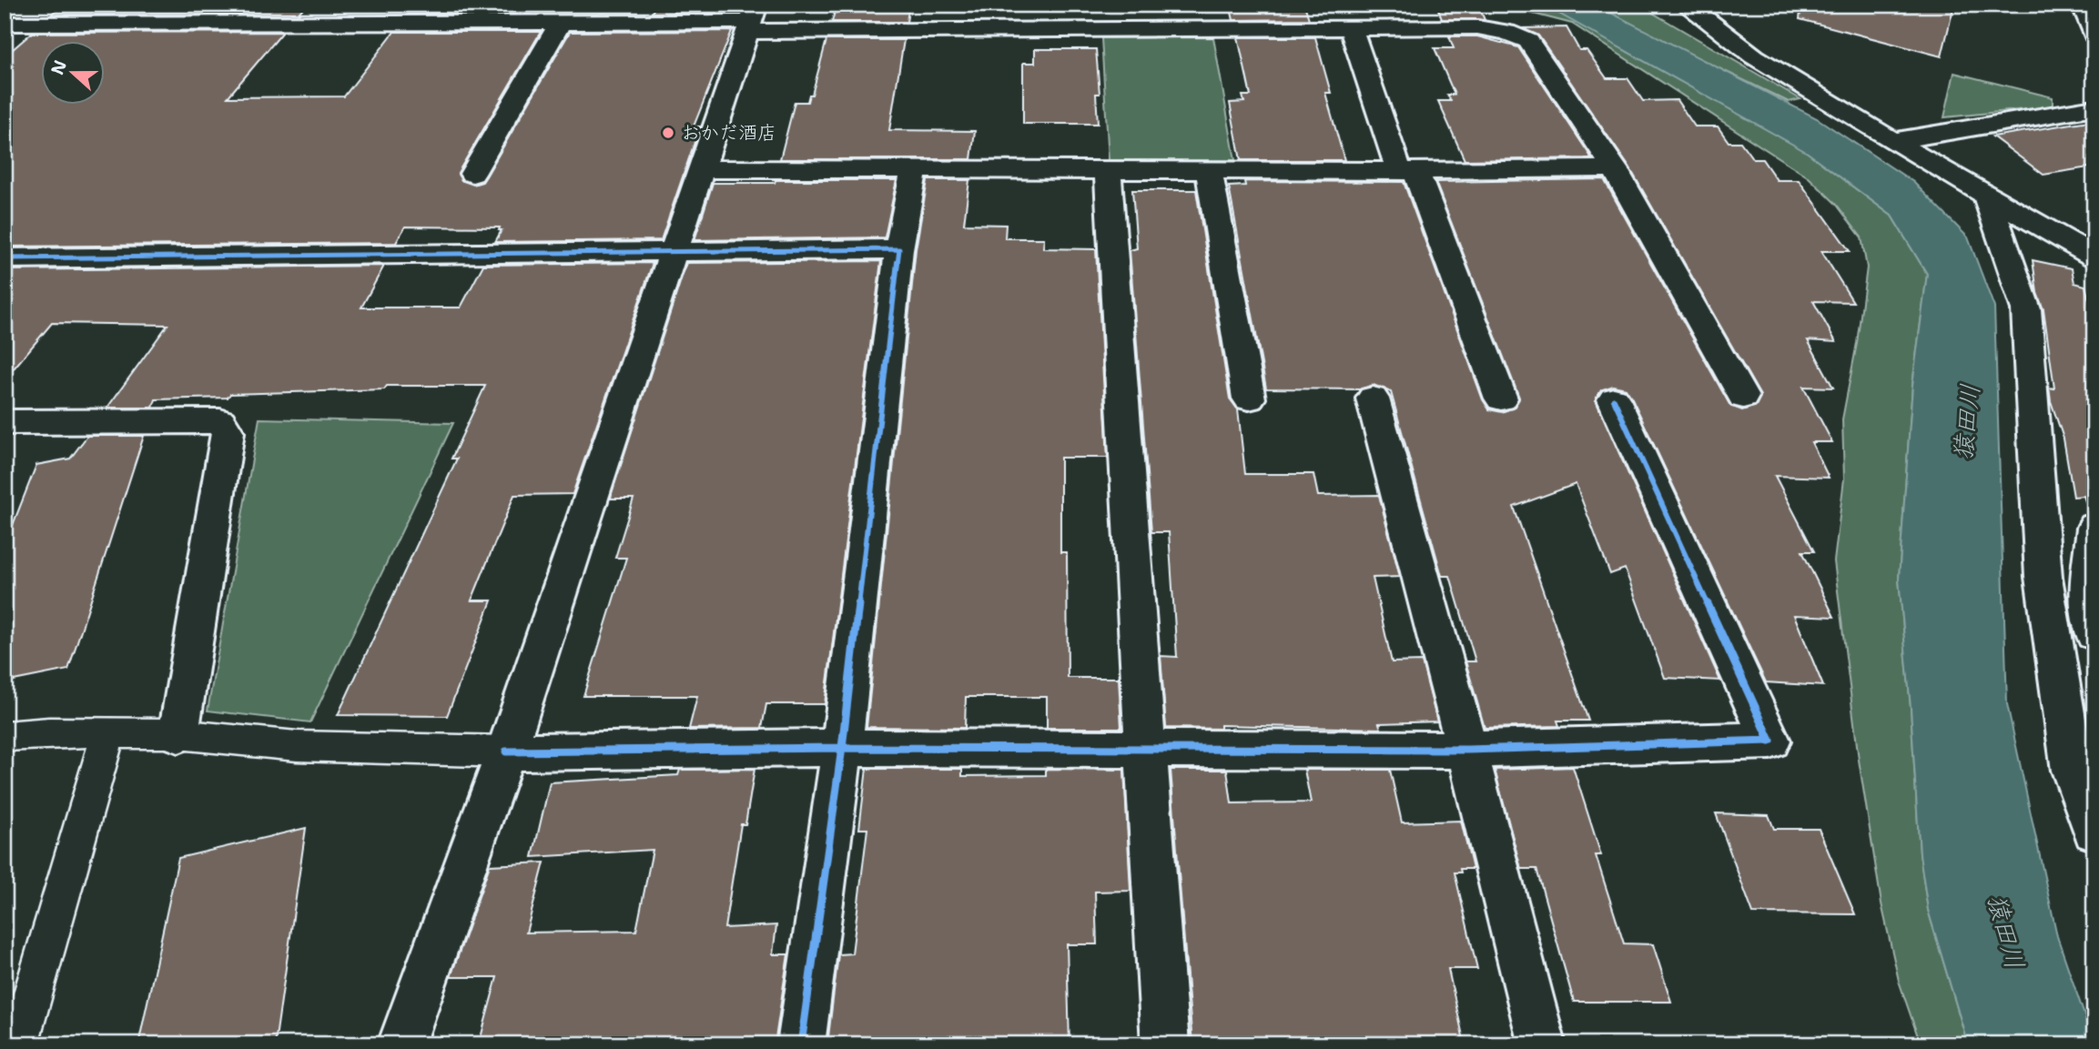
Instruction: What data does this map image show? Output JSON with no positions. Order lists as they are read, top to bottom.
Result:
{
  "water": ["猿田川"],
  "places": ["おかだ酒店"],
  "north": "left"
}
